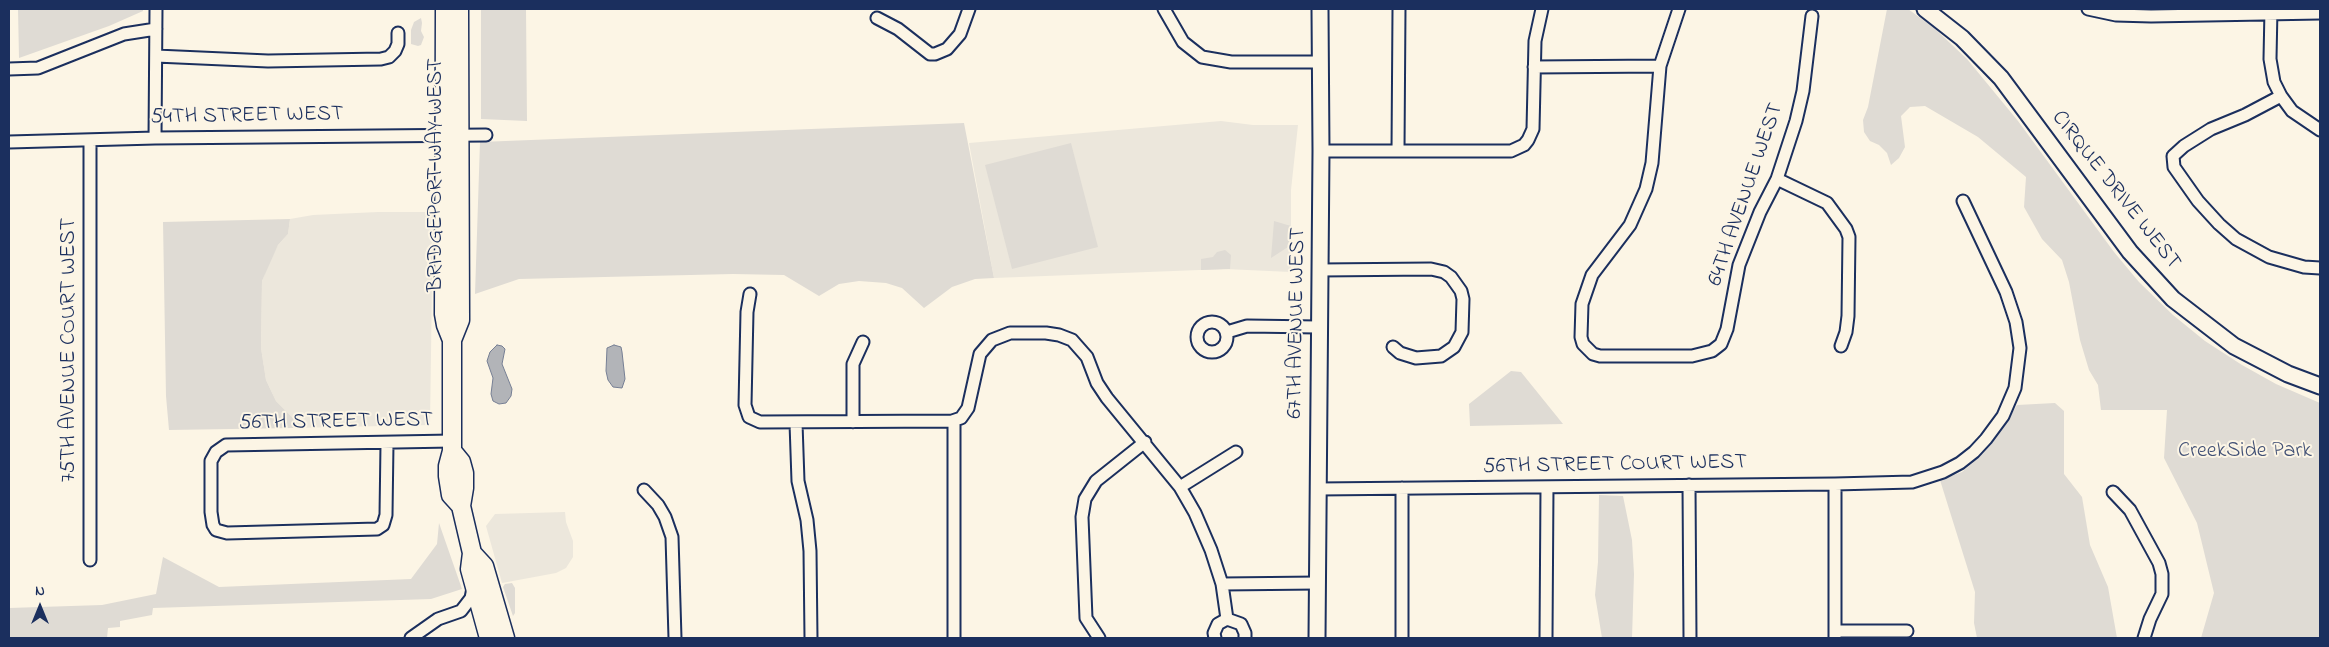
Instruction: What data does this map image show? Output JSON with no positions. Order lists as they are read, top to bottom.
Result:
{
  "streets": {
    "main road": ["BRIDGEPORT WAY WEST", "CIRQUE DRIVE WEST", "67TH AVENUE WEST"],
    "street": [
      "54TH STREET WEST",
      "64TH AVENUE WEST",
      "75TH AVENUE COURT WEST",
      "56TH STREET WEST",
      "56TH STREET COURT WEST"
    ]
  },
  "crossings": [
    ["54TH STREET WEST", "BRIDGEPORT WAY WEST"],
    ["54TH STREET WEST", "75TH AVENUE COURT WEST"],
    ["BRIDGEPORT WAY WEST", "56TH STREET WEST"],
    ["67TH AVENUE WEST", "56TH STREET COURT WEST"]
  ],
  "parks": ["CreekSide Park"],
  "north": "top"
}
